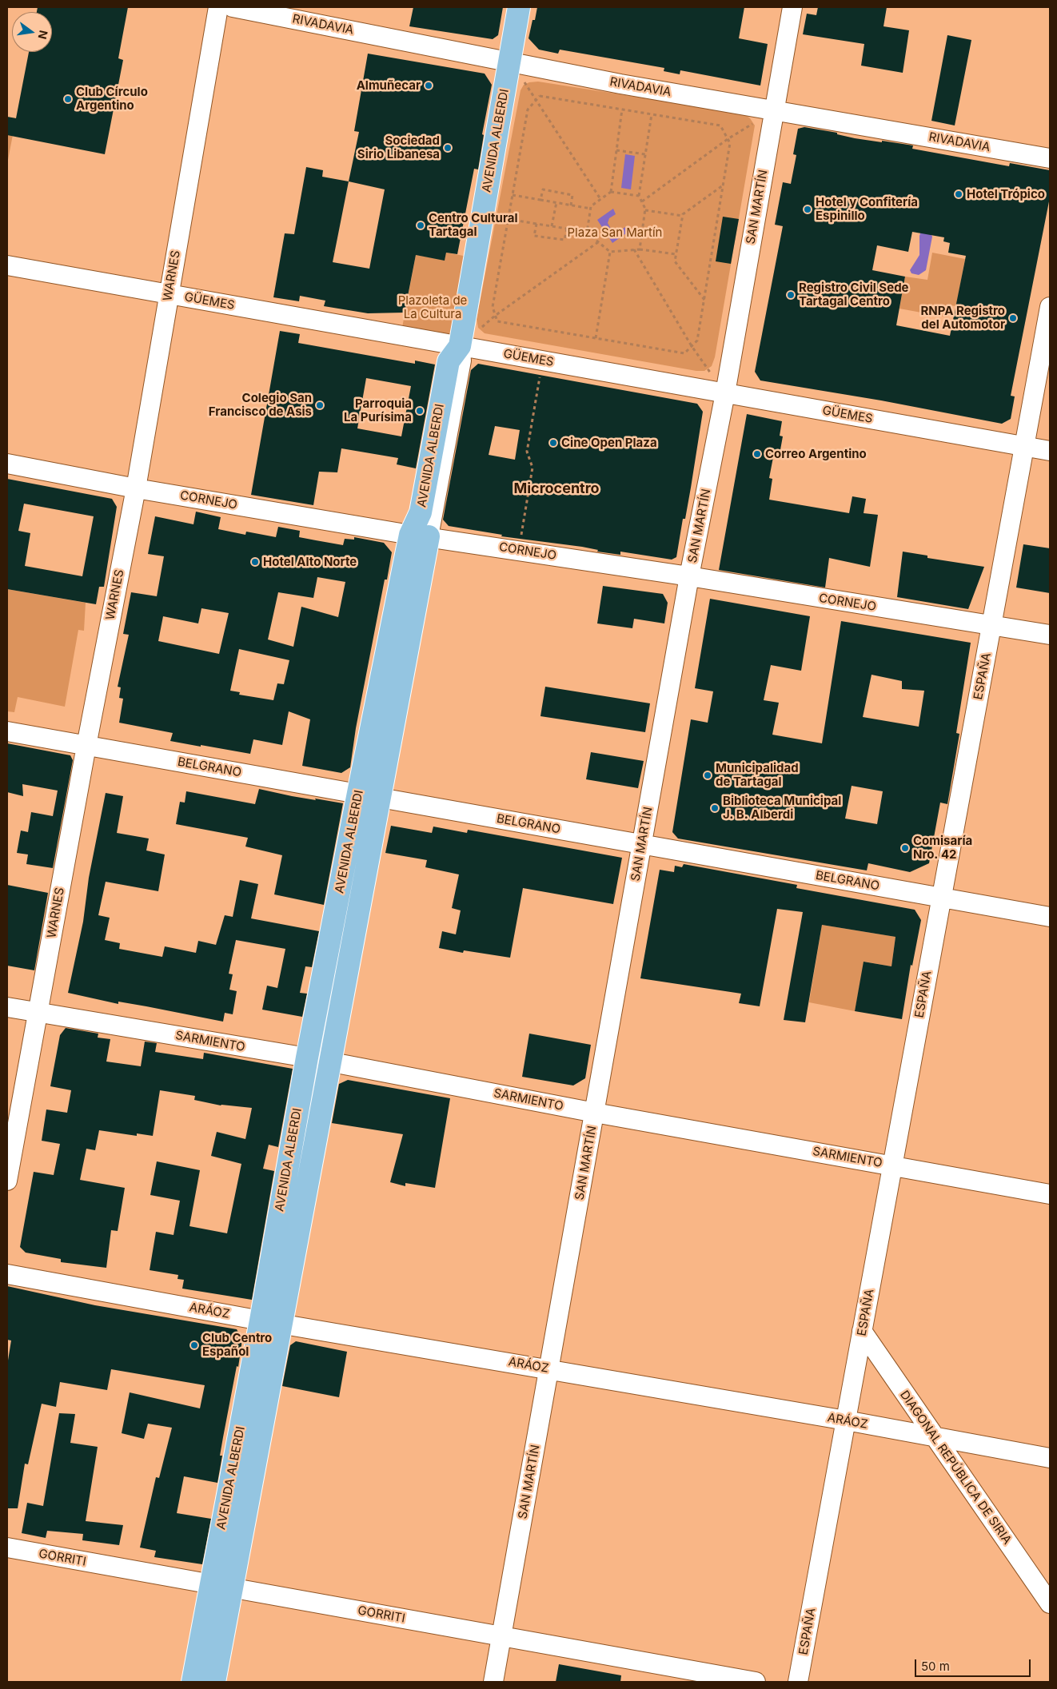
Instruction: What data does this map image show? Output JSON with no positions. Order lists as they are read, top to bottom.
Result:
{
  "streets": {
    "main road": ["AVENIDA ALBERDI"],
    "street": [
      "RIVADAVIA",
      "SAN MARTÍN",
      "WARNES",
      "GÜEMES",
      "CORNEJO",
      "ESPAÑA",
      "BELGRANO",
      "SARMIENTO",
      "ARÁOZ",
      "DIAGONAL REPÚBLICA DE SIRIA",
      "GORRITI"
    ]
  },
  "crossings": [
    ["RIVADAVIA", "AVENIDA ALBERDI"],
    ["RIVADAVIA", "SAN MARTÍN"],
    ["AVENIDA ALBERDI", "GÜEMES"],
    ["AVENIDA ALBERDI", "CORNEJO"],
    ["AVENIDA ALBERDI", "BELGRANO"],
    ["AVENIDA ALBERDI", "SARMIENTO"],
    ["AVENIDA ALBERDI", "ARÁOZ"],
    ["AVENIDA ALBERDI", "GORRITI"],
    ["SAN MARTÍN", "GÜEMES"],
    ["SAN MARTÍN", "CORNEJO"],
    ["SAN MARTÍN", "BELGRANO"],
    ["SAN MARTÍN", "SARMIENTO"],
    ["SAN MARTÍN", "ARÁOZ"],
    ["SAN MARTÍN", "GORRITI"],
    ["WARNES", "GÜEMES"],
    ["WARNES", "CORNEJO"],
    ["WARNES", "BELGRANO"],
    ["WARNES", "SARMIENTO"],
    ["GÜEMES", "ESPAÑA"],
    ["CORNEJO", "ESPAÑA"],
    ["ESPAÑA", "BELGRANO"],
    ["ESPAÑA", "SARMIENTO"],
    ["ESPAÑA", "ARÁOZ"],
    ["ESPAÑA", "DIAGONAL REPÚBLICA DE SIRIA"],
    ["ARÁOZ", "DIAGONAL REPÚBLICA DE SIRIA"]
  ],
  "districts": ["Microcentro"],
  "parks": ["Plaza San Martín", "Plazoleta de La Cultura"],
  "places": [
    "Almuñecar",
    "Club Círculo Argentino",
    "Sociedad Sirio Libanesa",
    "Hotel Trópico",
    "Hotel y Confitería Espinillo",
    "Centro Cultural Tartagal",
    "Registro Civil Sede Tartagal Centro",
    "RNPA Registro del Automotor",
    "Colegio San Francisco de Asis",
    "Parroquia La Purísima",
    "Cine Open Plaza",
    "Correo Argentino",
    "Hotel Alto Norte",
    "Municipalidad de Tartagal",
    "Biblioteca Municipal J. B. Alberdi",
    "Comisaría Nro. 42",
    "Club Centro Español"
  ],
  "scale_bar": "50 m",
  "north": "right"
}
